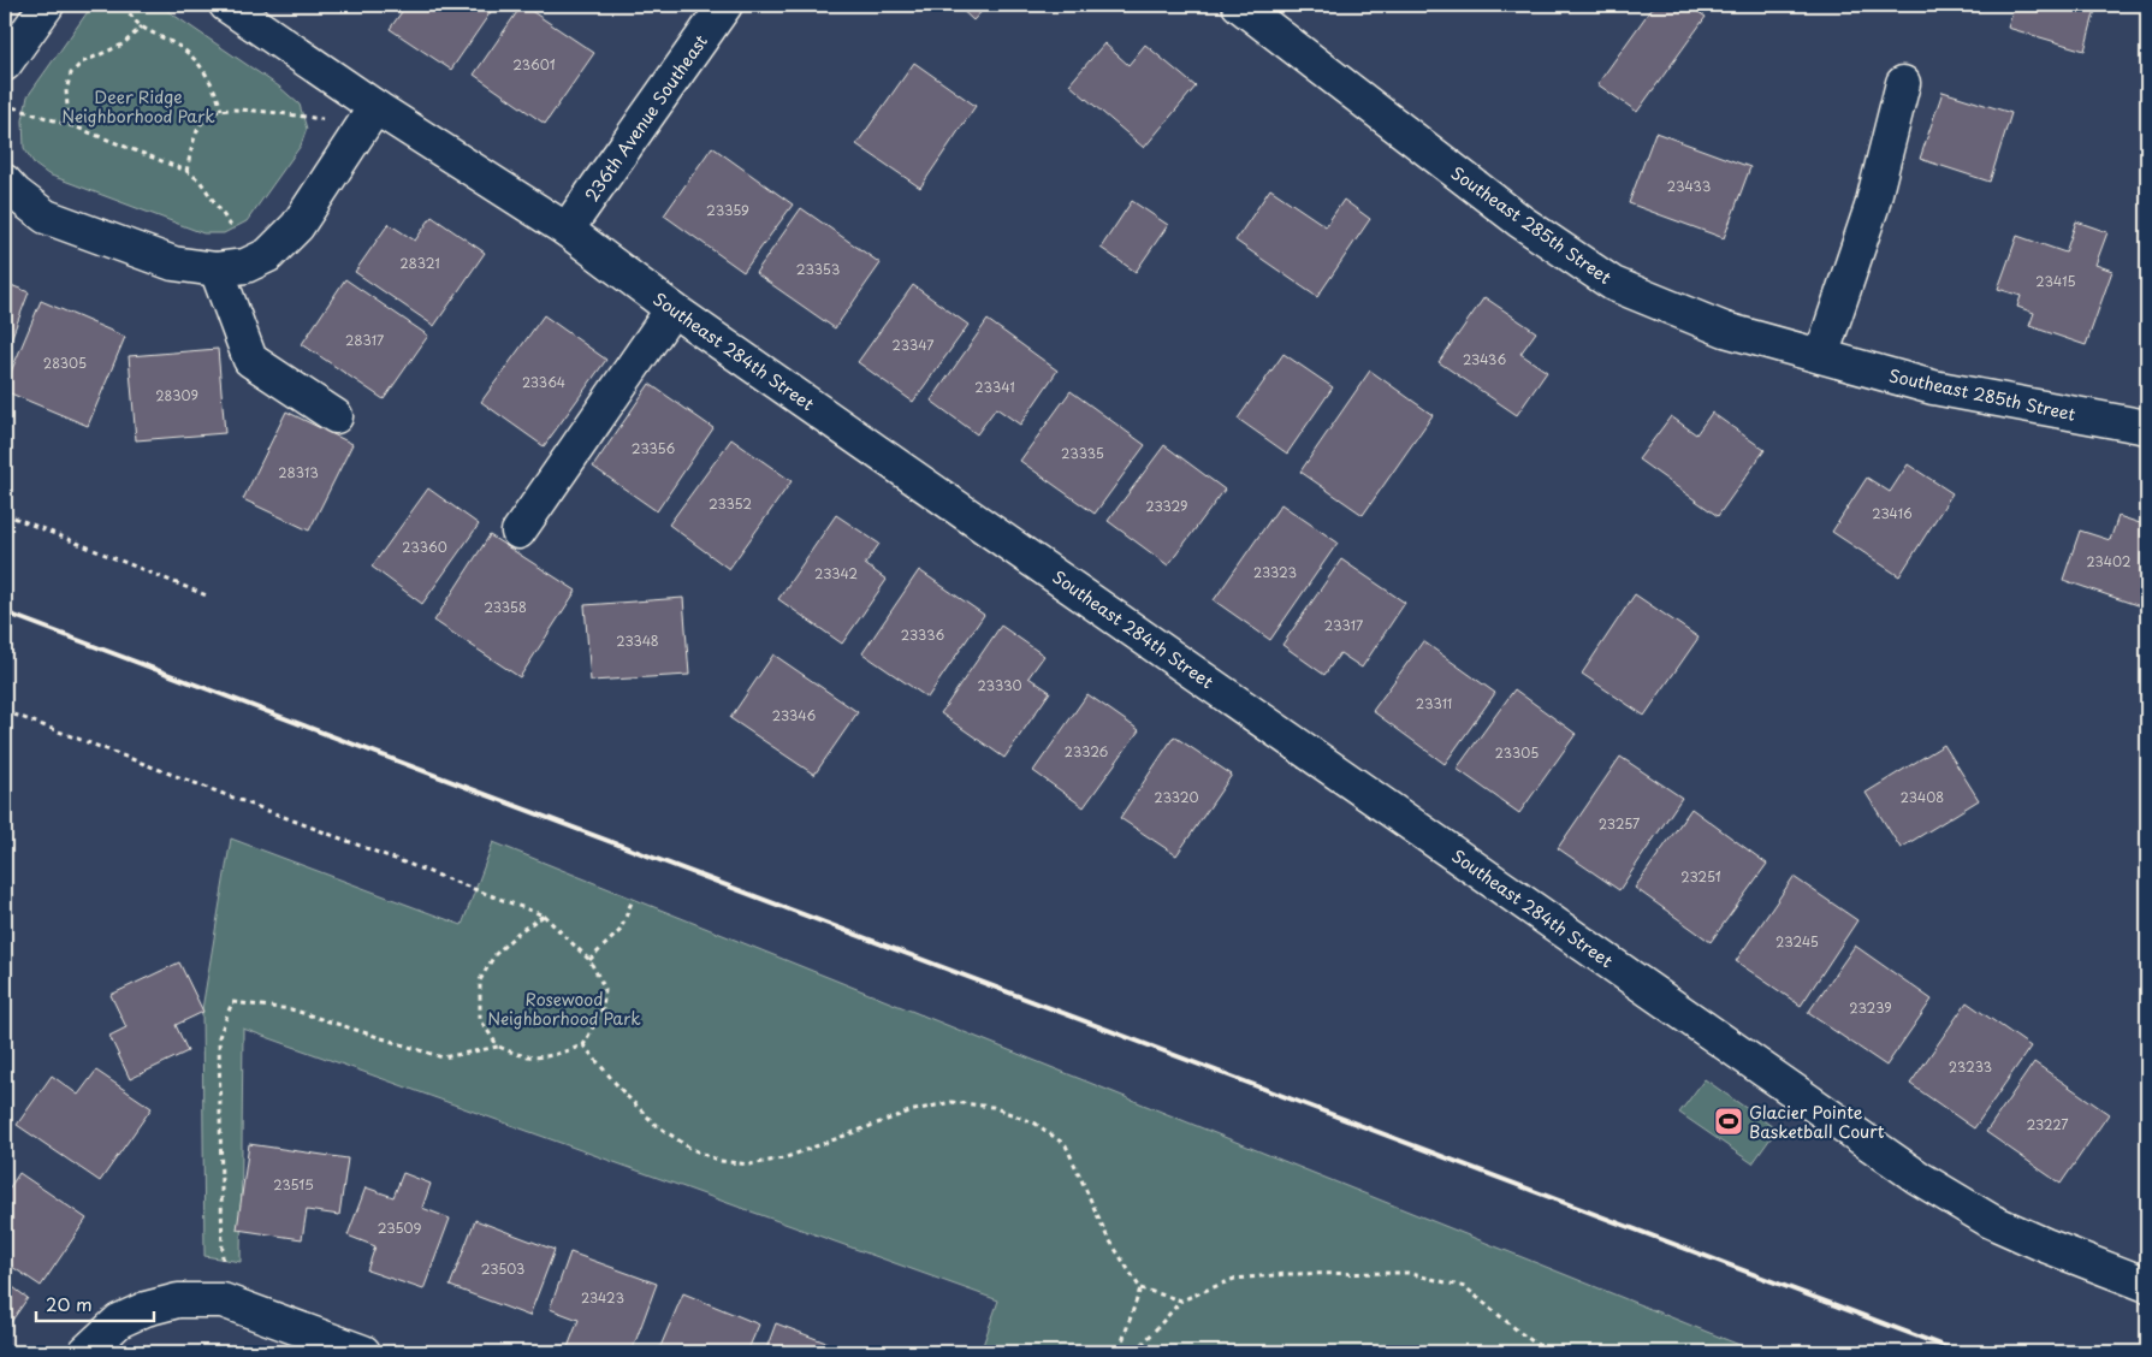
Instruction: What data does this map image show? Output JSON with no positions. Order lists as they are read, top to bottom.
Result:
{
  "streets": {
    "street": ["236th Avenue Southeast", "Southeast 285th Street", "Southeast 284th Street"]
  },
  "crossings": [
    ["236th Avenue Southeast", "Southeast 284th Street"]
  ],
  "parks": ["Deer Ridge Neighborhood Park", "Rosewood Neighborhood Park"],
  "places": {
    "sports": ["Glacier Pointe Basketball Court"]
  },
  "house_numbers": [
    "23601",
    "23433",
    "23359",
    "28321",
    "23353",
    "23415",
    "28317",
    "23347",
    "23436",
    "28305",
    "23364",
    "23341",
    "28309",
    "23356",
    "23335",
    "28313",
    "23352",
    "23329",
    "23416",
    "23360",
    "23402",
    "23323",
    "23342",
    "23358",
    "23317",
    "23336",
    "23348",
    "23330",
    "23311",
    "23346",
    "23326",
    "23305",
    "23320",
    "23408",
    "23257",
    "23251",
    "23245",
    "23239",
    "23233",
    "23227",
    "23515",
    "23509",
    "23503",
    "23423"
  ],
  "scale_bar": "20 m"
}
